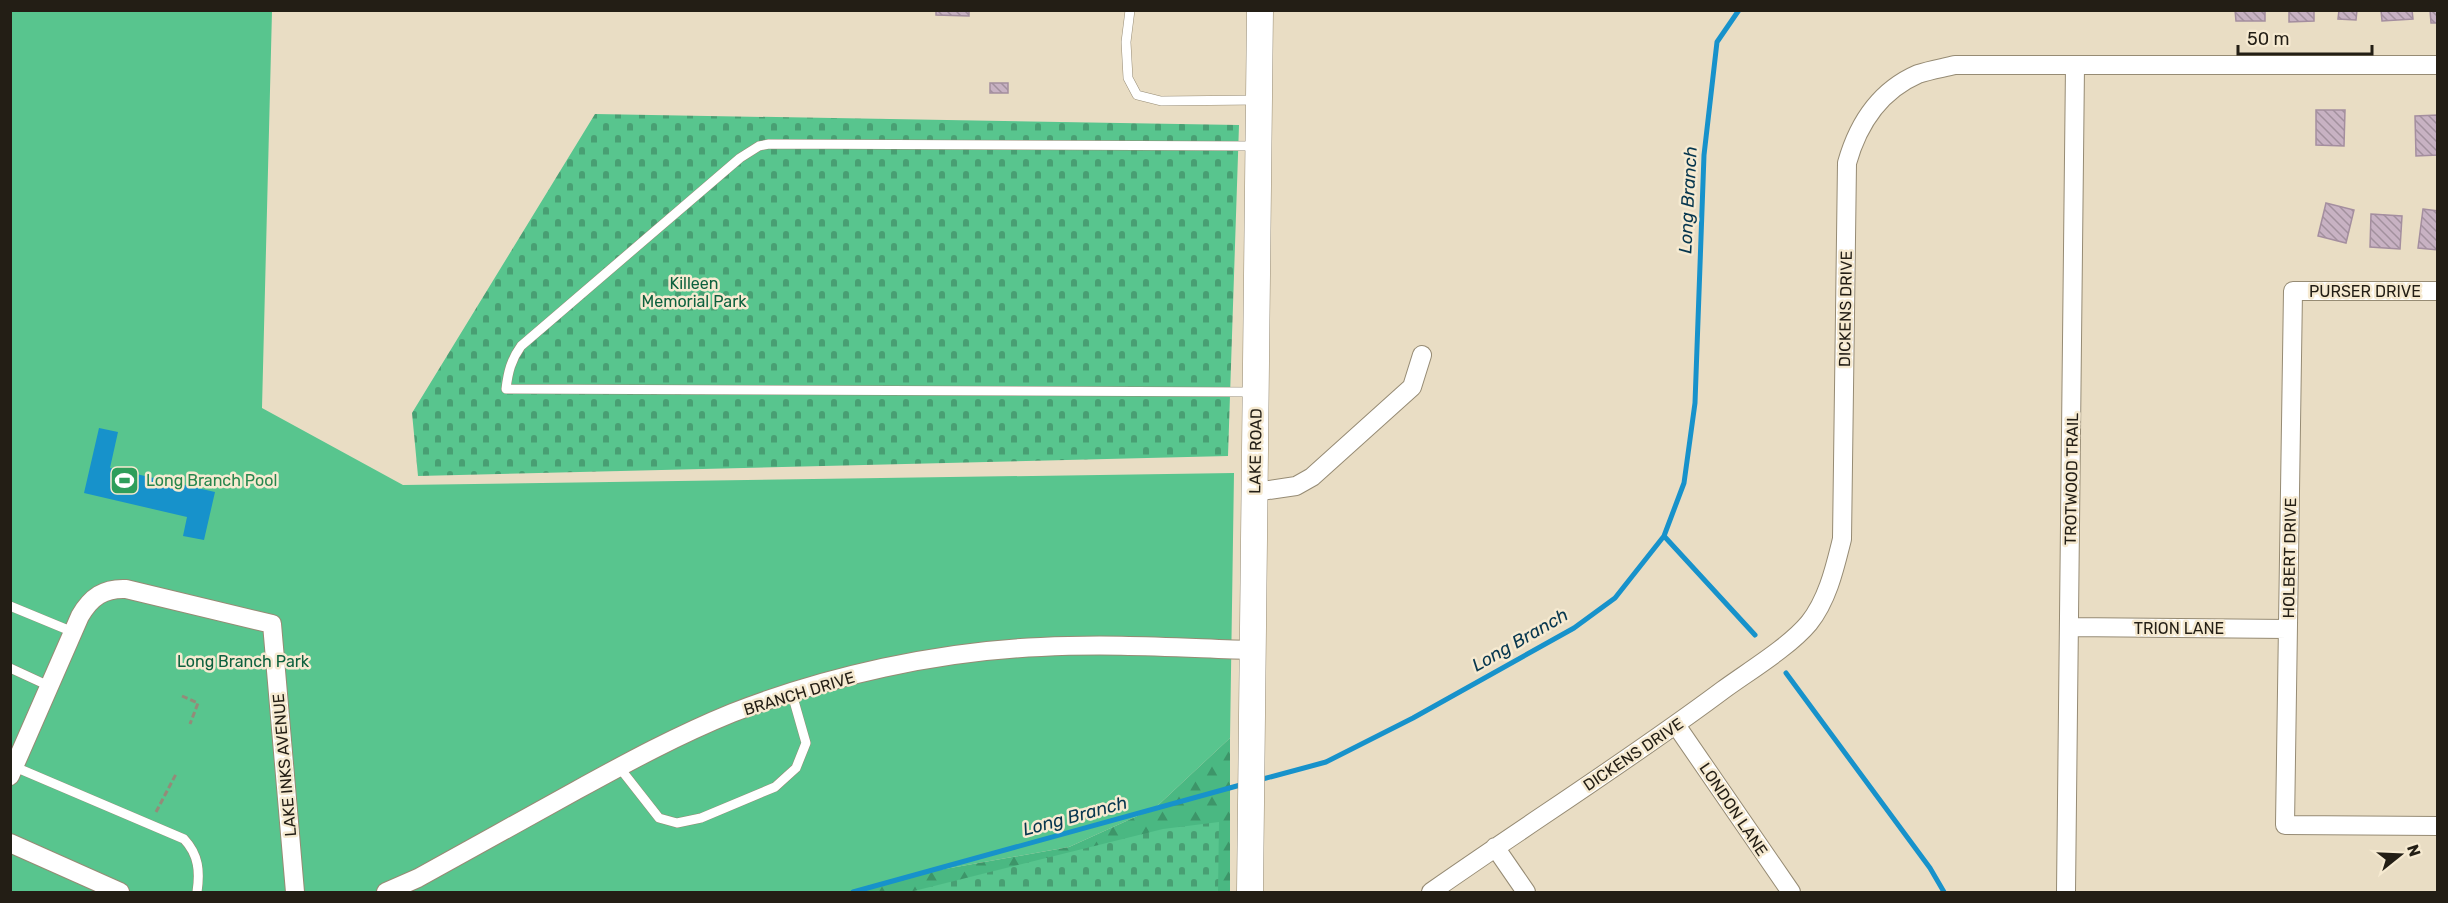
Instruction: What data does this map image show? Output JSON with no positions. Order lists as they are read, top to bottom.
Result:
{
  "streets": {
    "street": [
      "PURSER DRIVE",
      "DICKENS DRIVE",
      "LAKE ROAD",
      "TROTWOOD TRAIL",
      "HOLBERT DRIVE",
      "TRION LANE",
      "BRANCH DRIVE",
      "LAKE INKS AVENUE",
      "LONDON LANE"
    ]
  },
  "crossings": [
    ["PURSER DRIVE", "HOLBERT DRIVE"],
    ["DICKENS DRIVE", "TROTWOOD TRAIL"],
    ["DICKENS DRIVE", "LONDON LANE"],
    ["LAKE ROAD", "BRANCH DRIVE"],
    ["TROTWOOD TRAIL", "TRION LANE"],
    ["HOLBERT DRIVE", "TRION LANE"]
  ],
  "water": ["Long Branch"],
  "parks": ["Killeen Memorial Park", "Long Branch Park"],
  "places": {
    "sports": ["Long Branch Pool"]
  },
  "scale_bar": "50 m",
  "north": "right"
}
